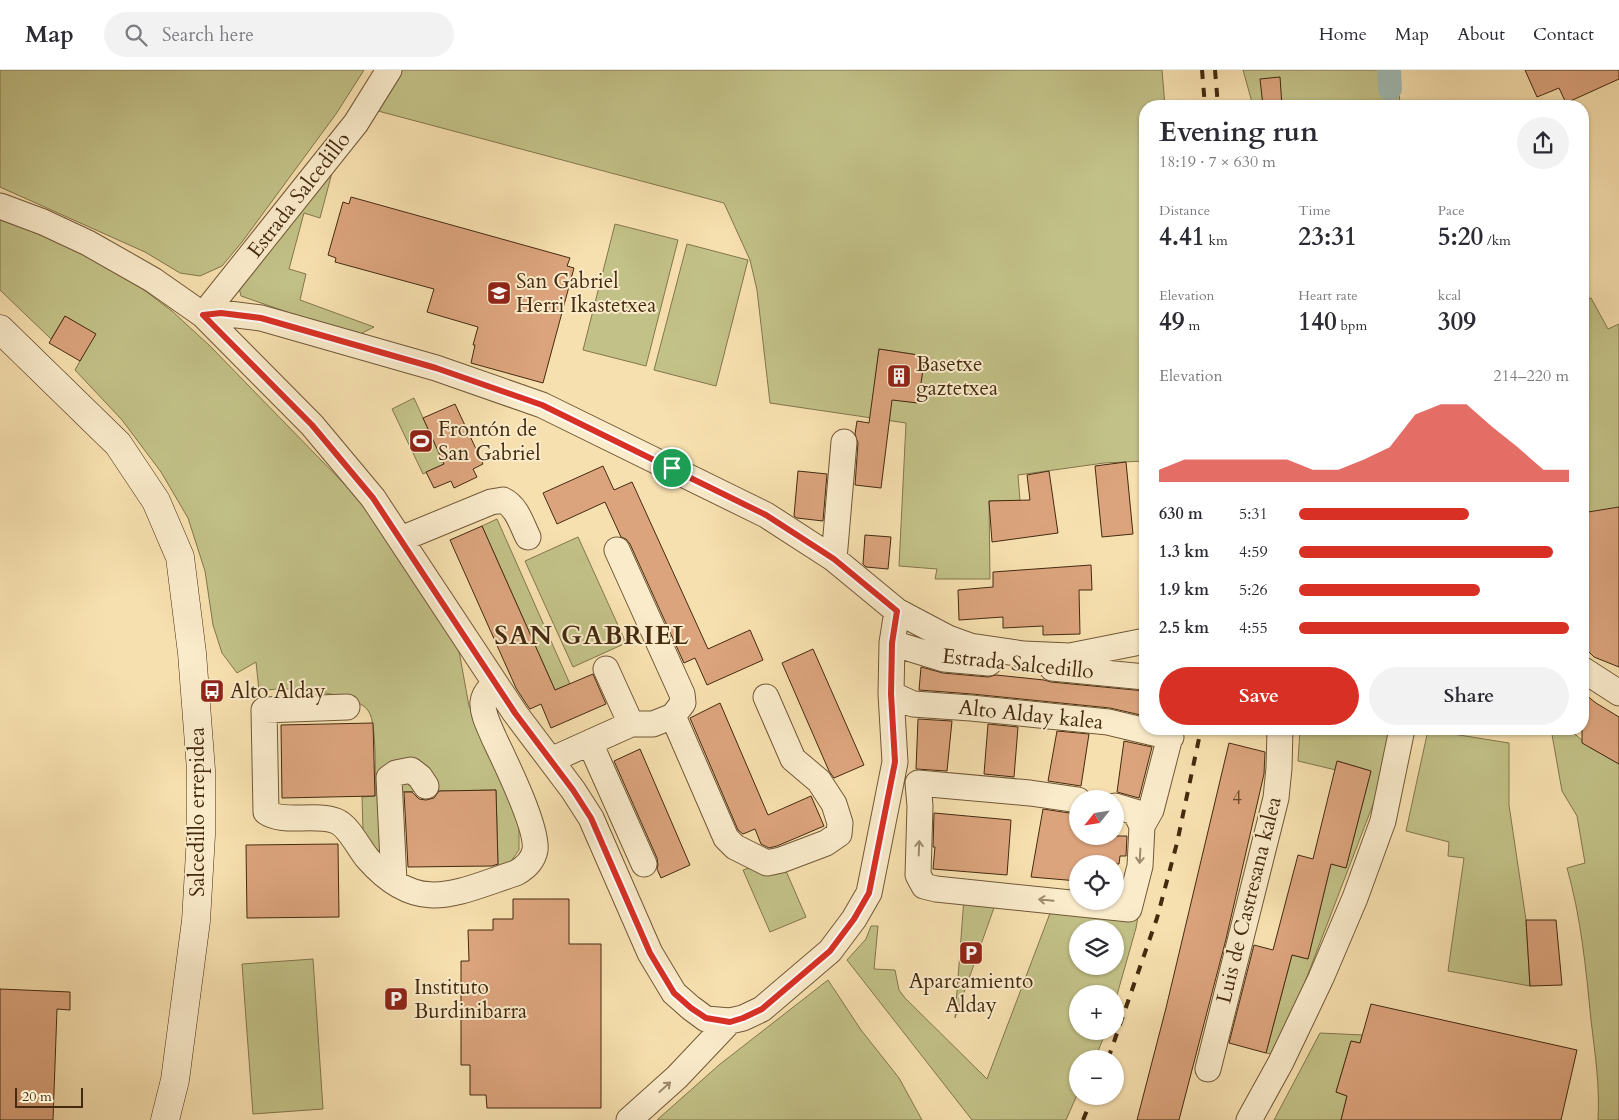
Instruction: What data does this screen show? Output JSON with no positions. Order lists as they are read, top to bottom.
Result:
{
  "streets": {
    "street": [
      "Estrada Salcedillo",
      "Alto Alday kalea",
      "Salcedillo errepidea",
      "Luis de Castresana kalea"
    ]
  },
  "districts": ["SAN GABRIEL"],
  "places": {
    "school or university": ["San Gabriel Herri Ikastetxea"],
    "building": ["Basetxe gaztetxea"],
    "sports": ["Frontón de San Gabriel"],
    "bus stop": ["Alto Alday"],
    "parking": ["Aparcamiento Alday", "Instituto Burdinibarra"]
  },
  "house_numbers": ["4"],
  "scale_bar": "20 m",
  "north": "bottom left",
  "page": {
    "header": "Map",
    "search": "Search here",
    "nav": [
      "Home",
      "Map",
      "About",
      "Contact"
    ],
    "heading": ["Evening run", "18:19 · 7 × 630 m"],
    "stats": [
      ["Distance", "4.41 km"],
      ["Time", "23:31"],
      ["Pace", "5:20 /km"],
      ["Elevation", "49 m"],
      ["Heart rate", "140 bpm"],
      ["kcal", "309"]
    ],
    "chart": ["Elevation", "214–220 m"],
    "list": [
      {
        "name": "630 m",
        "note": "5:31"
      },
      {
        "name": "1.3 km",
        "note": "4:59"
      },
      {
        "name": "1.9 km",
        "note": "5:26"
      },
      {
        "name": "2.5 km",
        "note": "4:55"
      }
    ],
    "buttons": ["Save", "Share"],
    "map_buttons": ["+", "−"],
    "scale": "20 m"
  }
}
